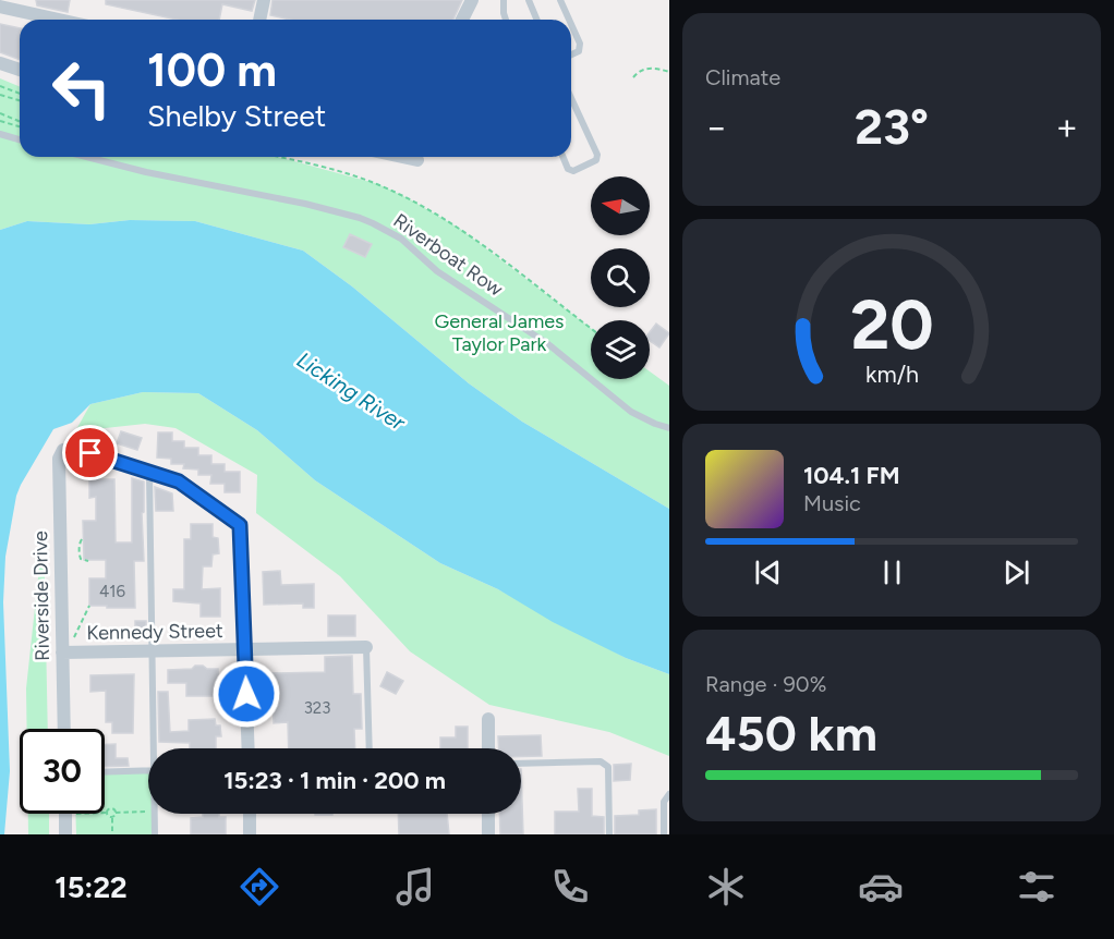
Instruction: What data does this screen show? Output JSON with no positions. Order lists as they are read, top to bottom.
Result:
{
  "streets": {
    "street": ["Riverside Drive", "Kennedy Street"],
    "lane": ["Riverboat Row"]
  },
  "crossings": [
    ["Riverside Drive", "Kennedy Street"]
  ],
  "water": ["Licking River"],
  "parks": ["General James Taylor Park"],
  "house_numbers": ["416", "323"],
  "north": "left",
  "page": {
    "tile": [
      "Climate",
      ["Range · 90%", "450 km"]
    ],
    "turn": ["100 m", "Shelby Street"],
    "heat": ["−", "23°", "+"],
    "song": ["104.1 FM", "Music"],
    "limit": "30",
    "trip": "15:23 · 1 min · 200 m",
    "tabs": "15:22",
    "gauge": ["20", "km/h"]
  }
}
